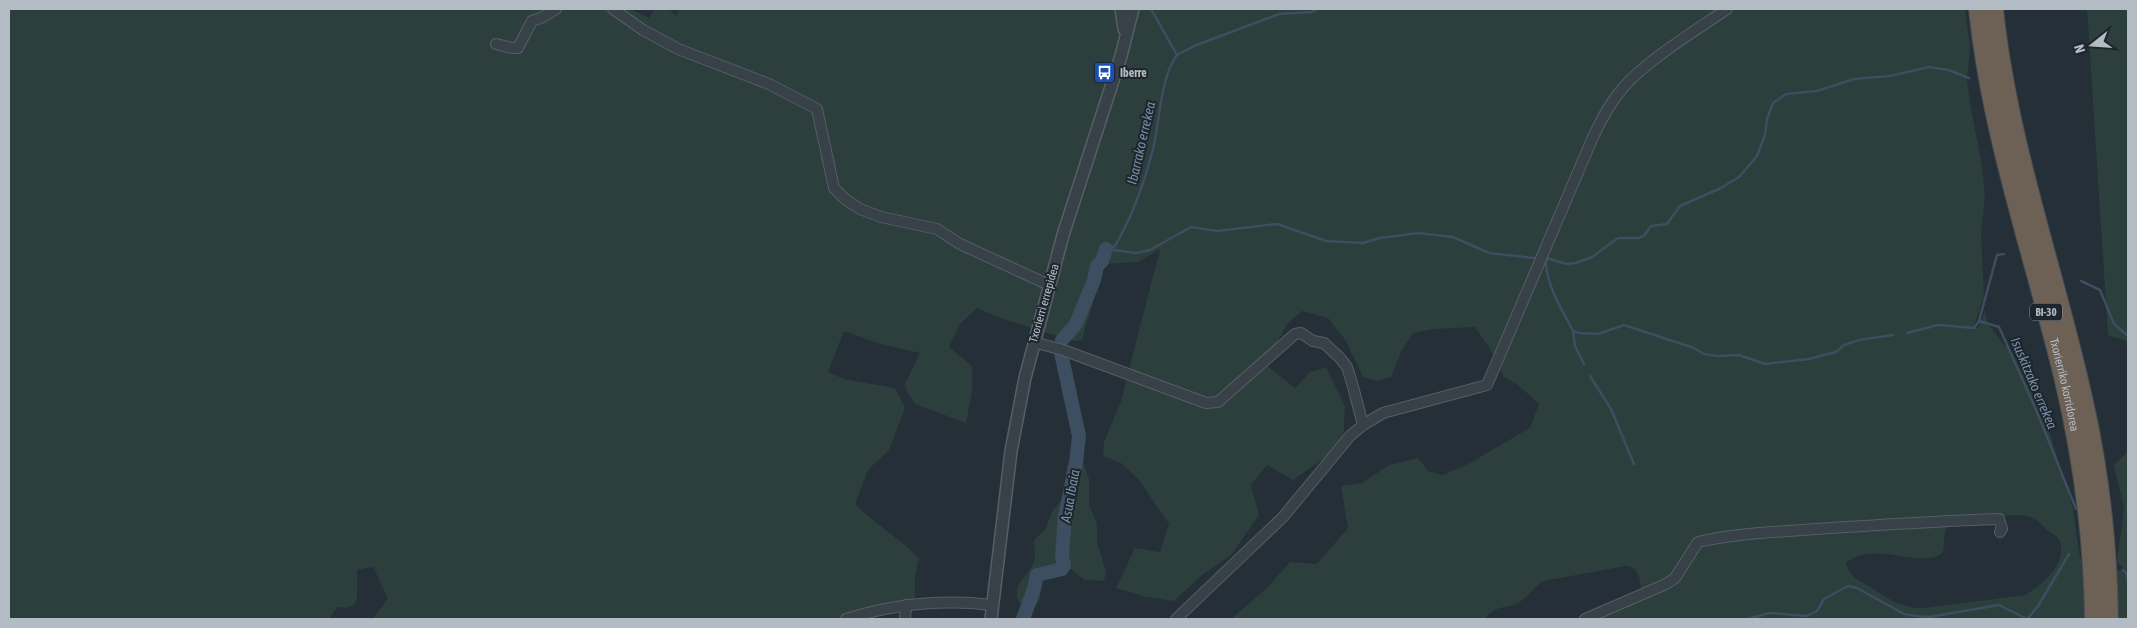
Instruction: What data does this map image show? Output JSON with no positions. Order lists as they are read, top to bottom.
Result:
{
  "streets": {
    "highway": ["BI-30", "Txorierriko korridorea"],
    "street": ["Txorierri errepidea"]
  },
  "water": ["Ibarrako errekea", "Isuskitzako errekea", "Asua Ibaia"],
  "places": {
    "bus stop": ["Iberre"]
  },
  "north": "left"
}
